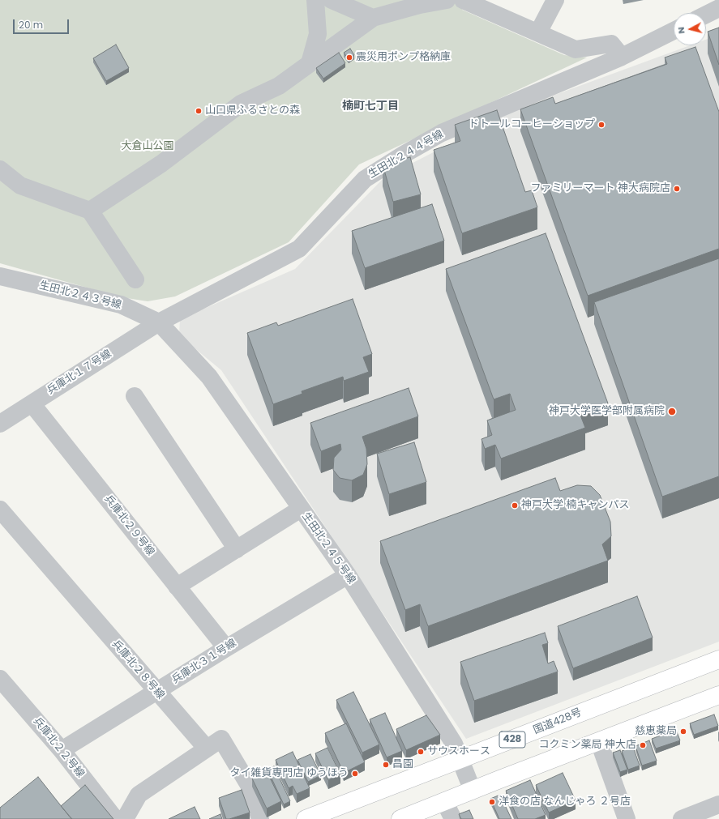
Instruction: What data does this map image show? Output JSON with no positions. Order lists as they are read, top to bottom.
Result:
{
  "streets": {
    "highway": ["国道428号", "428"],
    "street": [
      "生田北２４４号線",
      "生田北２４３号線",
      "兵庫北１７号線",
      "兵庫北２９号線",
      "生田北２４５号線",
      "兵庫北３１号線",
      "兵庫北２８号線",
      "兵庫北２２号線"
    ]
  },
  "crossings": [
    ["生田北２４４号線", "生田北２４３号線"],
    ["生田北２４４号線", "兵庫北１７号線"],
    ["生田北２４４号線", "生田北２４５号線"],
    ["生田北２４３号線", "兵庫北１７号線"],
    ["生田北２４３号線", "生田北２４５号線"],
    ["兵庫北１７号線", "兵庫北２９号線"],
    ["兵庫北１７号線", "生田北２４５号線"],
    ["兵庫北２９号線", "兵庫北３１号線"],
    ["生田北２４５号線", "兵庫北３１号線"],
    ["生田北２４５号線", "国道428号"],
    ["兵庫北３１号線", "兵庫北２８号線"],
    ["兵庫北３１号線", "兵庫北２２号線"]
  ],
  "districts": ["楠町七丁目"],
  "parks": ["大倉山公園"],
  "places": [
    "震災用ポンプ格納庫",
    "山口県ふるさとの森",
    "ドトールコーヒーショップ",
    "ファミリーマート 神大病院店",
    "神戸大学医学部附属病院",
    "神戸大学 楠キャンパス",
    "慈恵薬局",
    "コクミン薬局 神大店",
    "サウスホース",
    "昌園",
    "タイ雑貨専門店 ゆうほう",
    "洋食の店 なんじゃろ ２号店"
  ],
  "scale_bar": "20 m",
  "north": "left"
}
